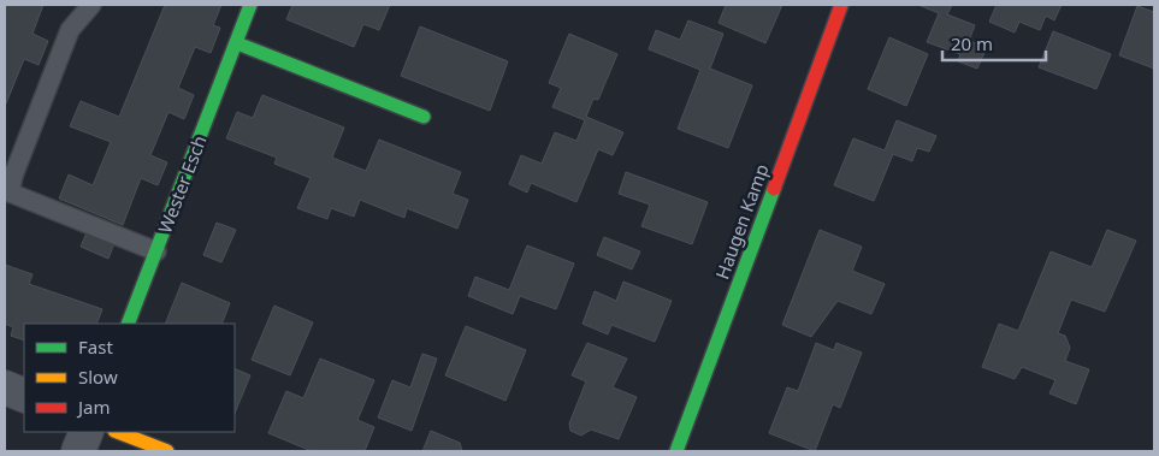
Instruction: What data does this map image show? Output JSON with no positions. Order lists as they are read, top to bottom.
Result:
{
  "streets": {
    "street": ["Wester Esch", "Haugen Kamp"]
  },
  "legend": ["Fast", "Slow", "Jam"],
  "scale_bar": "20 m"
}
